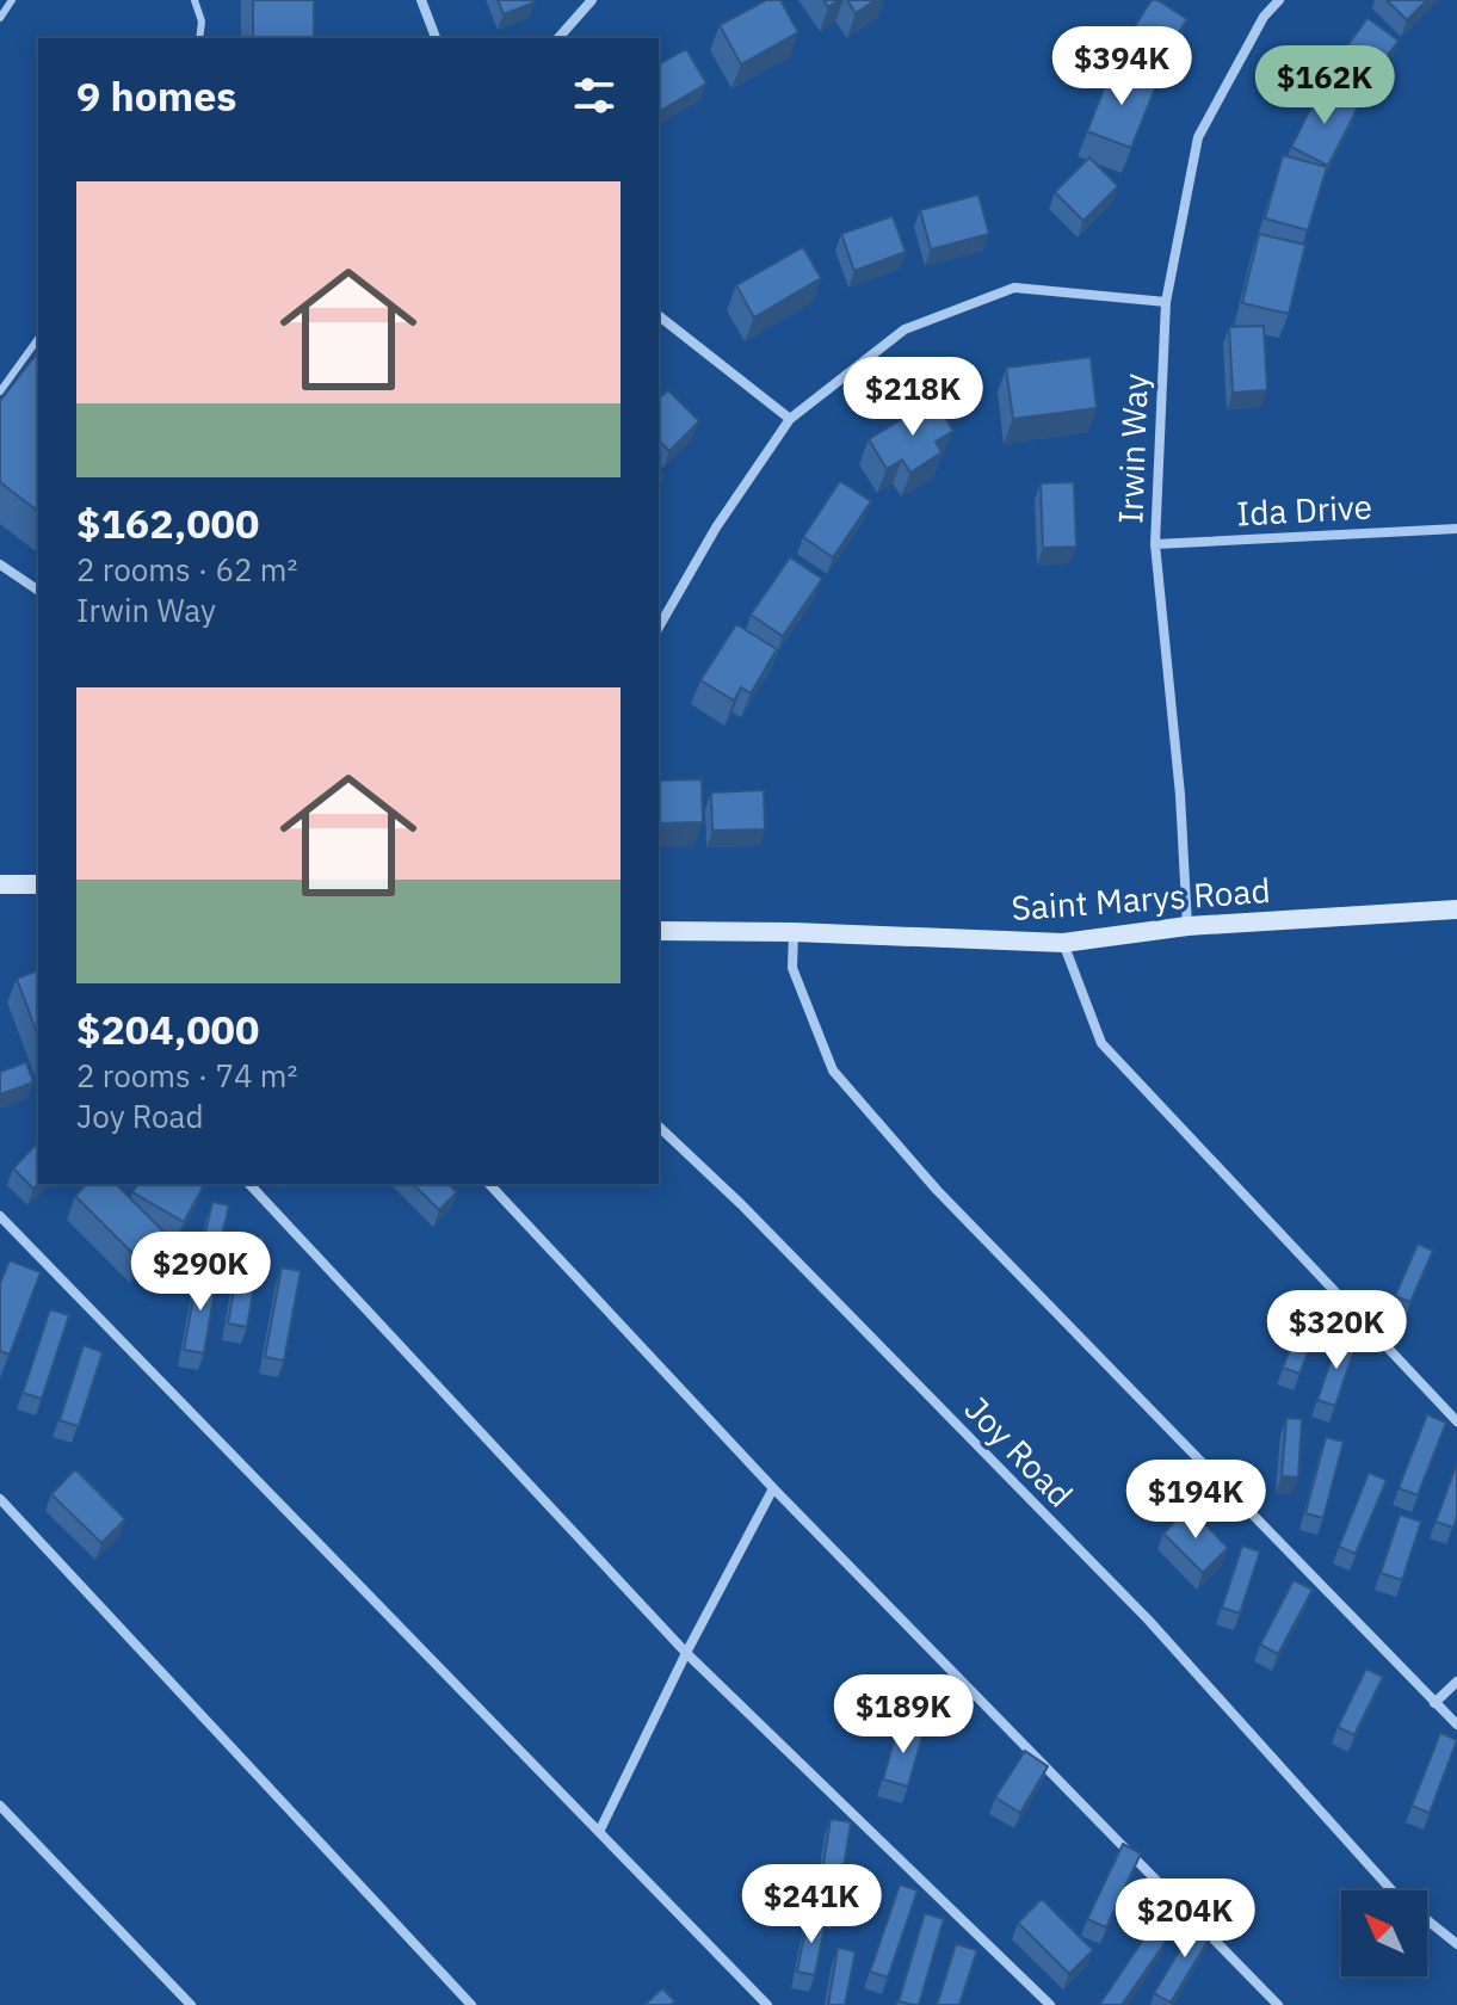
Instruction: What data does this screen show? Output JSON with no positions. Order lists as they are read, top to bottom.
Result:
{
  "streets": {
    "main road": ["Saint Marys Road"],
    "street": ["Irwin Way", "Ida Drive", "Joy Road"]
  },
  "crossings": [
    ["Irwin Way", "Ida Drive"],
    ["Irwin Way", "Saint Marys Road"]
  ],
  "north": "top left",
  "page": {
    "price": [
      "$394K",
      "$162K",
      "$218K",
      "$290K",
      "$320K",
      "$194K",
      "$189K",
      "$241K",
      "$204K"
    ],
    "heading": "9 homes",
    "list": [
      {
        "name": "$162,000",
        "note": "2 rooms · 62 m² · Irwin Way"
      },
      {
        "name": "$204,000",
        "note": "2 rooms · 74 m² · Joy Road"
      }
    ]
  }
}
